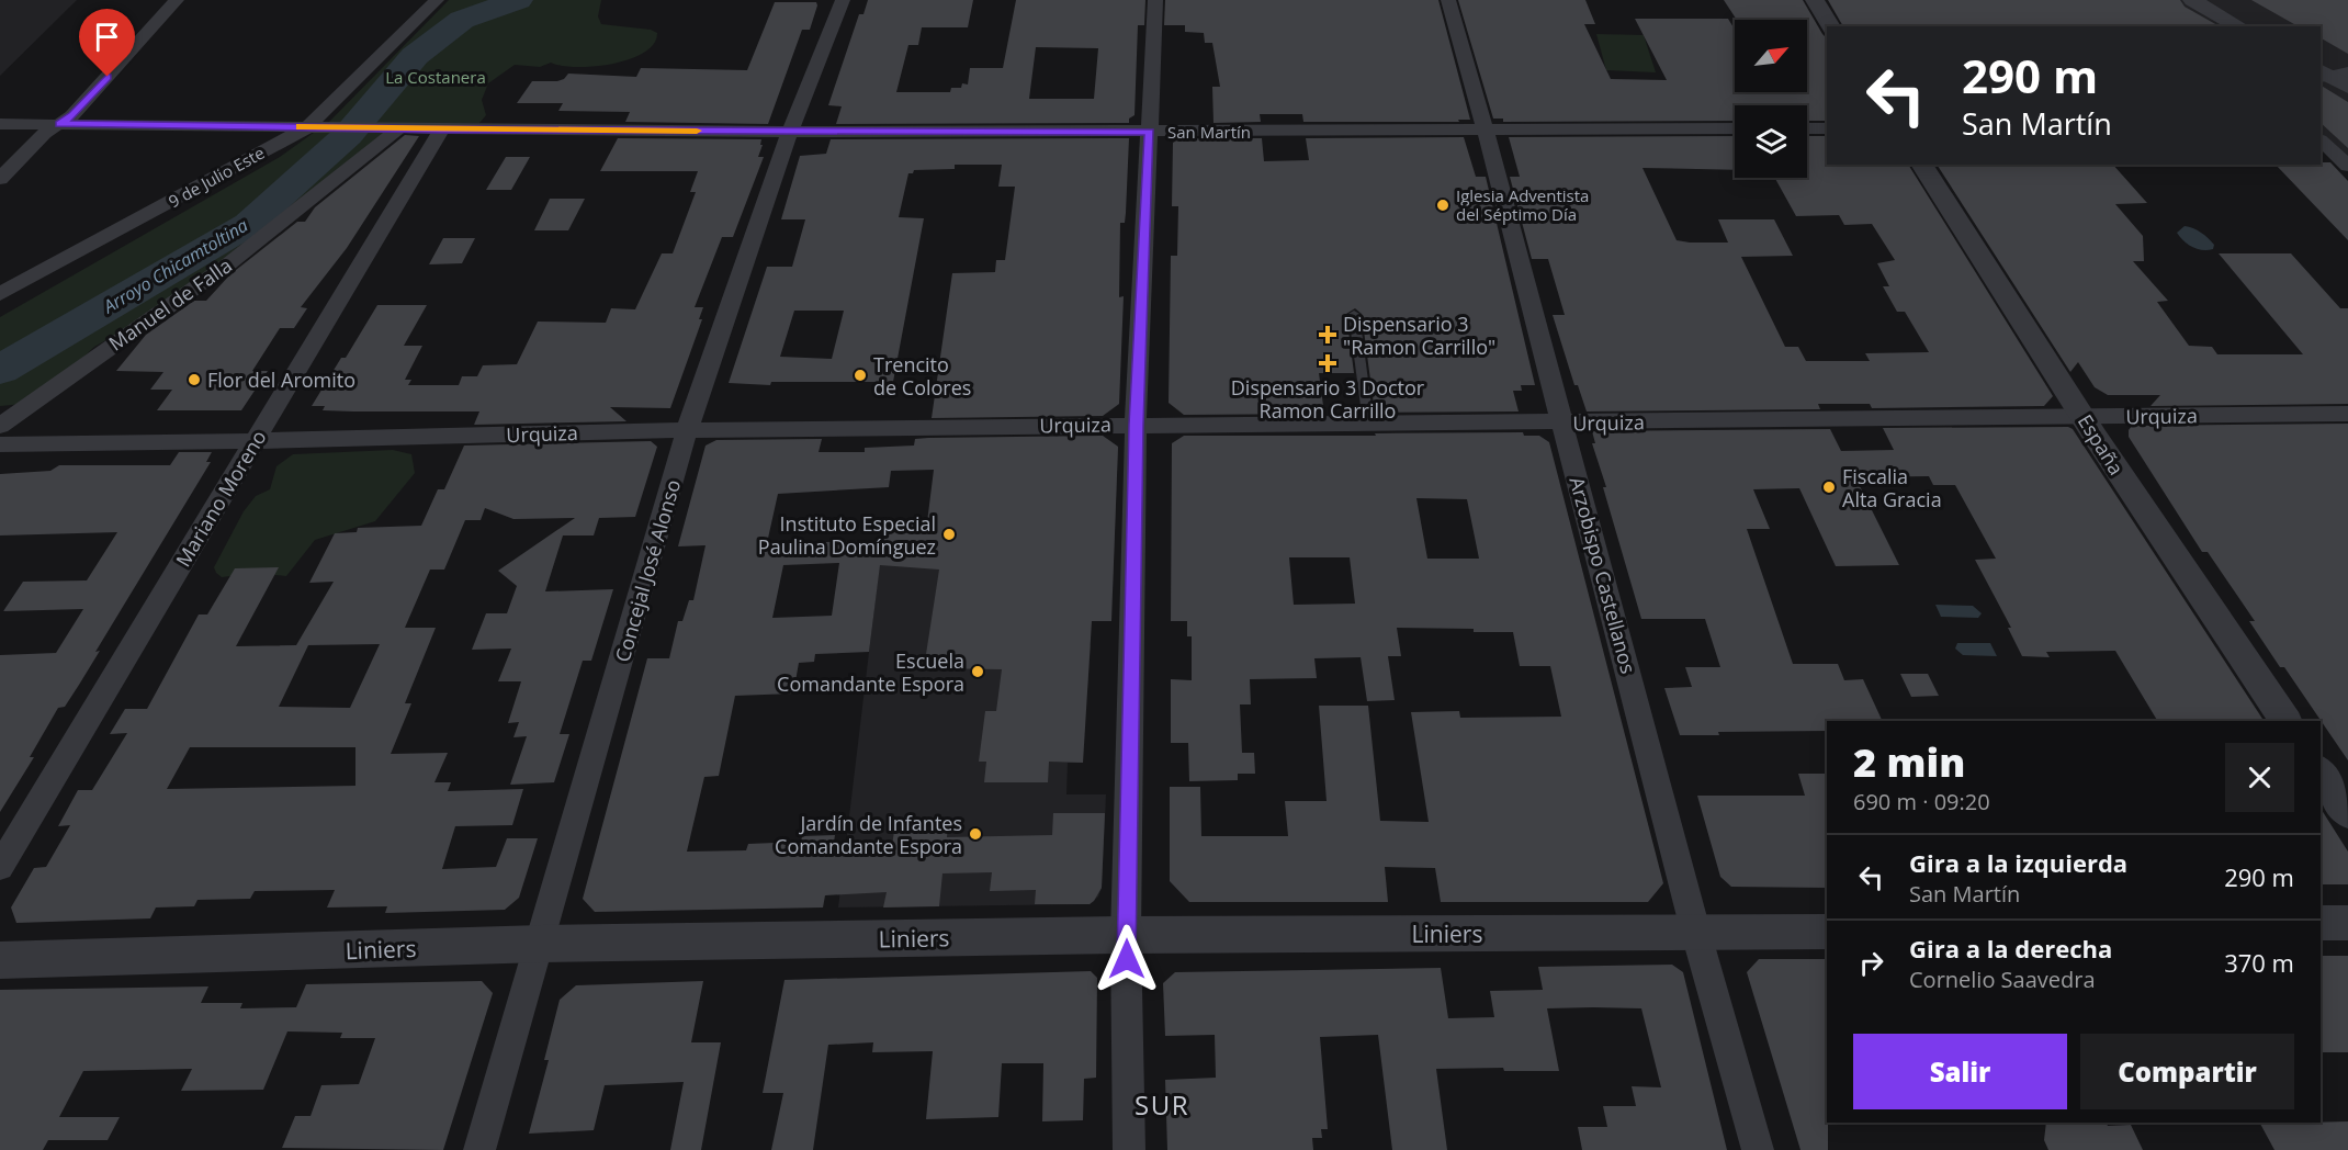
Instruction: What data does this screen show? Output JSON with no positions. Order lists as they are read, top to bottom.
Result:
{
  "streets": {
    "street": [
      "San Martín",
      "9 de Julio Este",
      "Manuel de Falla",
      "Urquiza",
      "España",
      "Mariano Moreno",
      "Concejal José Alonso",
      "Arzobispo Castellanos",
      "Liniers"
    ]
  },
  "crossings": [
    ["San Martín", "9 de Julio Este"],
    ["San Martín", "Manuel de Falla"],
    ["San Martín", "Mariano Moreno"],
    ["San Martín", "Concejal José Alonso"],
    ["San Martín", "Arzobispo Castellanos"],
    ["Urquiza", "España"],
    ["Urquiza", "Mariano Moreno"],
    ["Urquiza", "Concejal José Alonso"],
    ["Urquiza", "Arzobispo Castellanos"],
    ["Concejal José Alonso", "Liniers"],
    ["Arzobispo Castellanos", "Liniers"]
  ],
  "districts": ["SUR"],
  "water": ["Arroyo Chicamtoltina"],
  "parks": ["La Costanera"],
  "places": {
    "other": [
      "Iglesia Adventista del Séptimo Día",
      "Trencito de Colores",
      "Flor del Aromito",
      "Fiscalia Alta Gracia",
      "Instituto Especial Paulina Domínguez",
      "Escuela Comandante Espora",
      "Jardín de Infantes Comandante Espora"
    ],
    "health": ["Dispensario 3 \"Ramon Carrillo\"", "Dispensario 3 Doctor Ramon Carrillo"]
  },
  "north": "top right",
  "page": {
    "turn": ["290 m", "San Martín"],
    "heading": ["2 min", "690 m · 09:20"],
    "list": [
      {
        "name": "Gira a la izquierda",
        "note": "San Martín",
        "value": "290 m"
      },
      {
        "name": "Gira a la derecha",
        "note": "Cornelio Saavedra",
        "value": "370 m"
      }
    ],
    "buttons": ["Salir", "Compartir"]
  }
}
